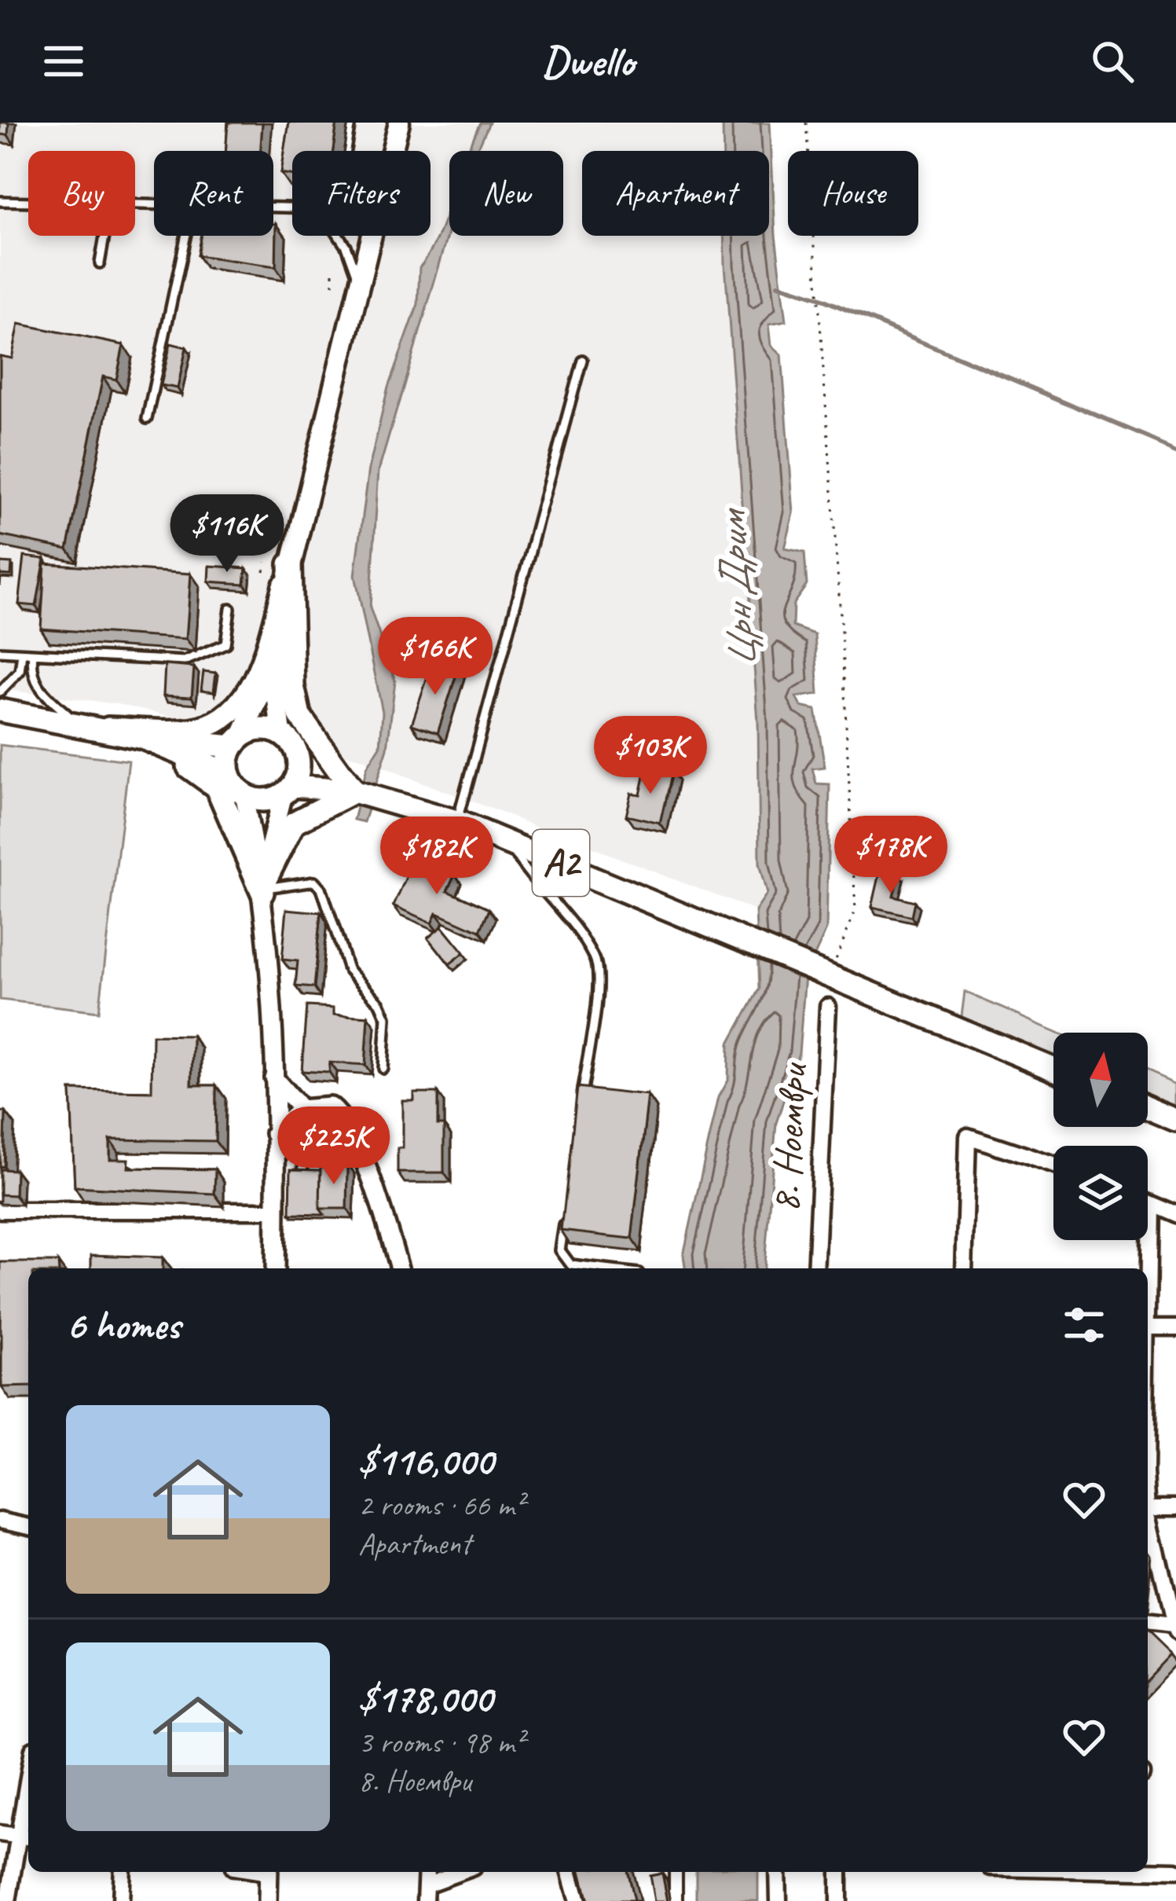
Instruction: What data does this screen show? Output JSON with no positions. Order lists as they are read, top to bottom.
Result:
{
  "streets": {
    "main road": ["A2"],
    "street": ["8. Ноември"]
  },
  "water": ["Црн Дрим"],
  "north": "top",
  "page": {
    "header": "Dwello",
    "chip": [
      "Buy",
      "Rent",
      "Filters",
      "New",
      "Apartment",
      "House"
    ],
    "price": [
      "$116K",
      "$166K",
      "$103K",
      "$178K",
      "$182K",
      "$225K"
    ],
    "heading": "6 homes",
    "list": [
      {
        "name": "$116,000",
        "note": "2 rooms · 66 m² · Apartment"
      },
      {
        "name": "$178,000",
        "note": "3 rooms · 98 m² · 8. Ноември"
      }
    ]
  }
}
